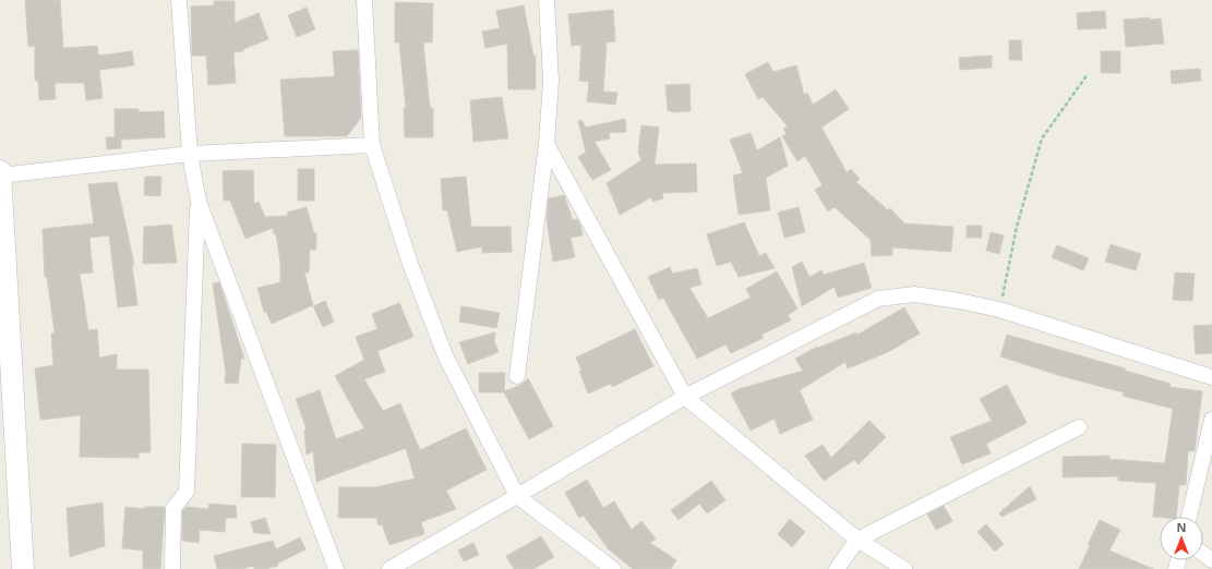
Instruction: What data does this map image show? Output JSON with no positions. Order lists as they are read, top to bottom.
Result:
{
  "north": "top"
}
